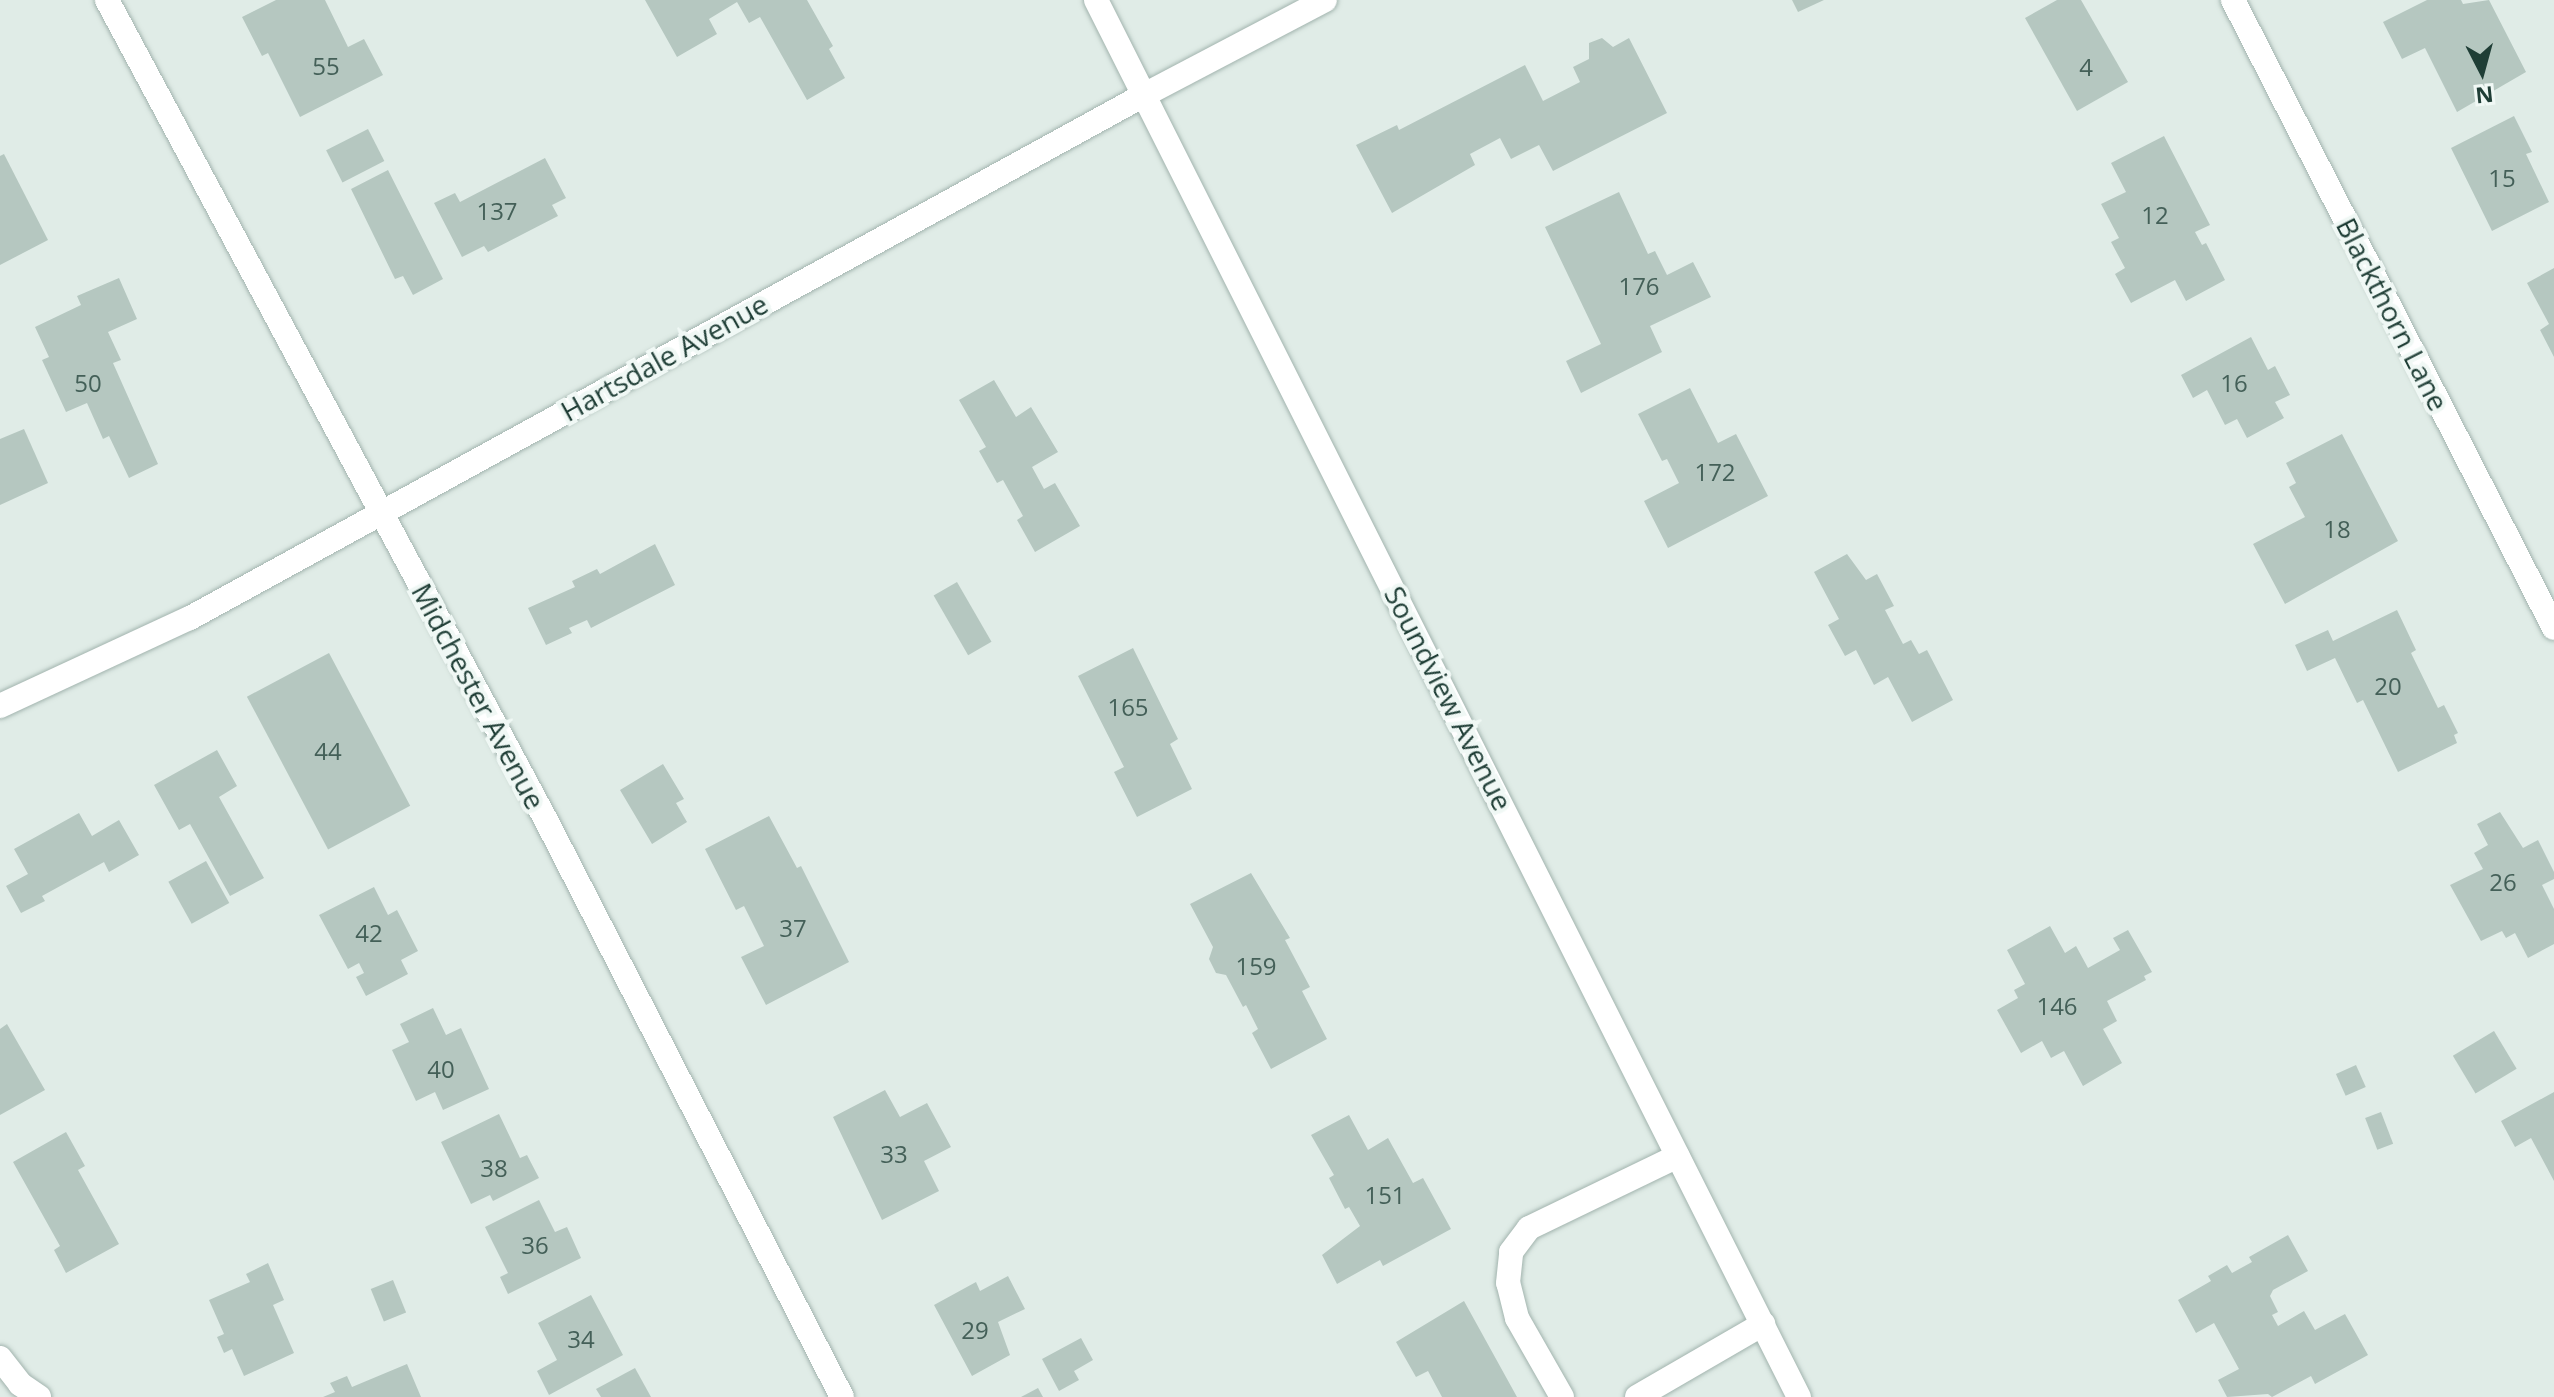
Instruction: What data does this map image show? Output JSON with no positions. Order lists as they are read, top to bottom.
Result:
{
  "streets": {
    "street": [
      "Blackthorn Lane",
      "Hartsdale Avenue",
      "Midchester Avenue",
      "Soundview Avenue"
    ]
  },
  "crossings": [
    ["Hartsdale Avenue", "Midchester Avenue"],
    ["Hartsdale Avenue", "Soundview Avenue"]
  ],
  "house_numbers": [
    "55",
    "4",
    "15",
    "137",
    "12",
    "176",
    "50",
    "16",
    "172",
    "18",
    "20",
    "165",
    "44",
    "26",
    "37",
    "42",
    "159",
    "146",
    "40",
    "33",
    "38",
    "151",
    "36",
    "29",
    "34"
  ],
  "north": "bottom"
}
